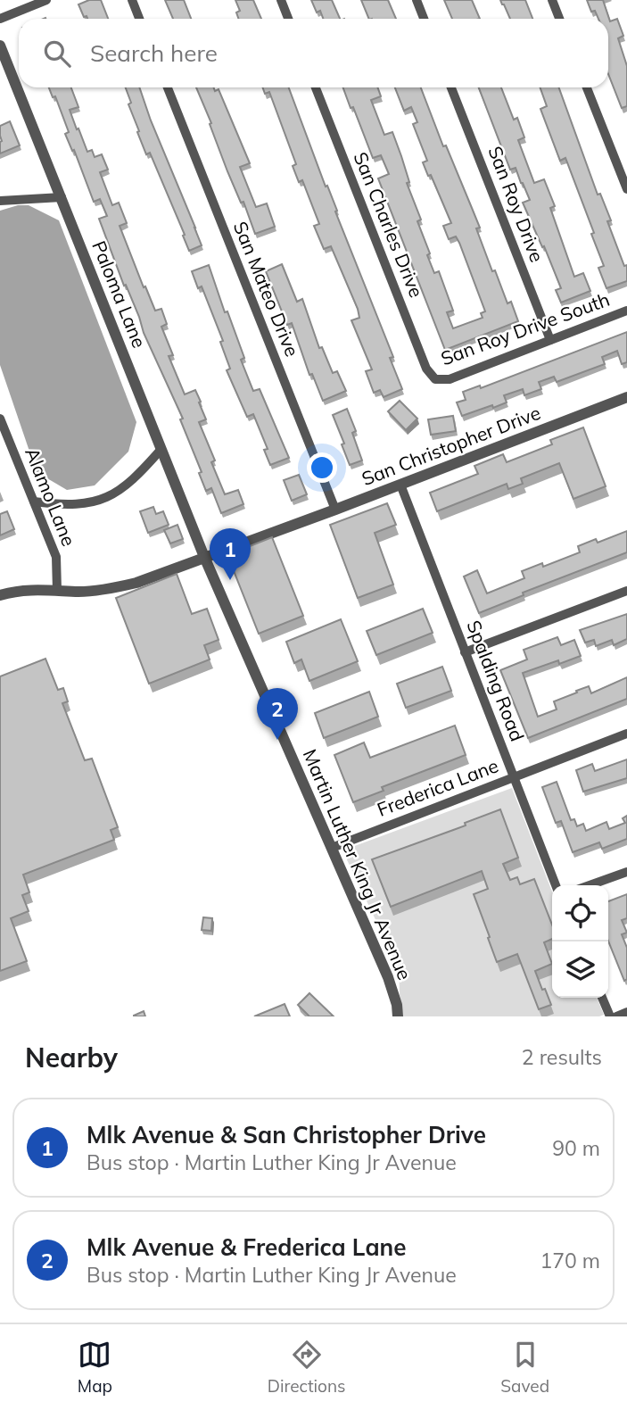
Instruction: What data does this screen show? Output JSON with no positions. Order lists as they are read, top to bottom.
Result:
{
  "streets": {
    "street": [
      "San Roy Drive",
      "San Charles Drive",
      "San Mateo Drive",
      "Paloma Lane",
      "San Roy Drive South",
      "San Christopher Drive",
      "Alamo Lane",
      "Spalding Road",
      "Frederica Lane",
      "Martin Luther King Jr Avenue"
    ]
  },
  "crossings": [
    ["San Roy Drive", "San Roy Drive South"],
    ["San Charles Drive", "San Roy Drive South"],
    ["San Mateo Drive", "San Christopher Drive"],
    ["Paloma Lane", "San Christopher Drive"],
    ["Paloma Lane", "Martin Luther King Jr Avenue"],
    ["San Christopher Drive", "Alamo Lane"],
    ["San Christopher Drive", "Spalding Road"],
    ["San Christopher Drive", "Martin Luther King Jr Avenue"],
    ["Spalding Road", "Frederica Lane"],
    ["Frederica Lane", "Martin Luther King Jr Avenue"]
  ],
  "page": {
    "search": "Search here",
    "pins": ["1", "2"],
    "heading": ["Nearby", "2 results"],
    "list": [
      {
        "mark": "1",
        "name": "Mlk Avenue & San Christopher Drive",
        "note": "Bus stop · Martin Luther King Jr Avenue",
        "value": "90 m"
      },
      {
        "mark": "2",
        "name": "Mlk Avenue & Frederica Lane",
        "note": "Bus stop · Martin Luther King Jr Avenue",
        "value": "170 m"
      }
    ],
    "nav": ["Map", "Directions", "Saved"]
  }
}
